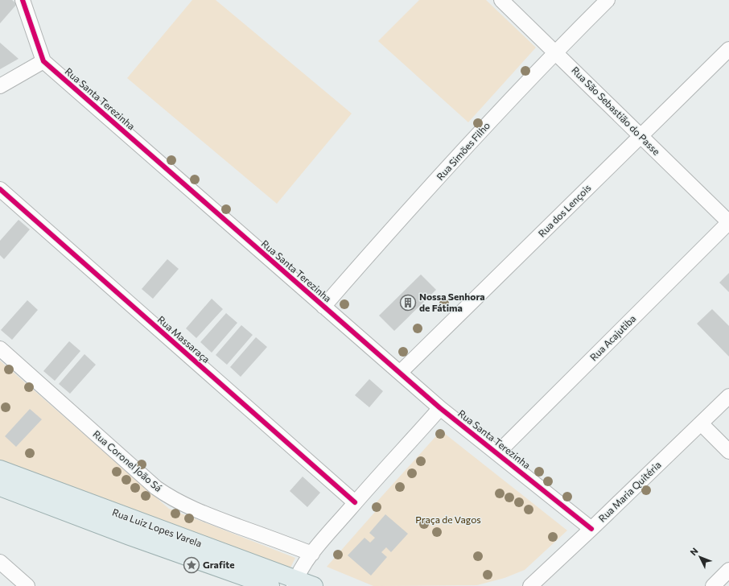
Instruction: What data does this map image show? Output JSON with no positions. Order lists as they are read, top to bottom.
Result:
{
  "streets": {
    "main road": ["Rua Luiz Lopes Varela"],
    "street": [
      "Rua Santa Terezinha",
      "Rua São Sebastião do Passe",
      "Rua Simões Filho",
      "Rua dos Lençois",
      "Rua Acajutiba",
      "Rua Massaraça",
      "Rua Coronel João Sá",
      "Rua Maria Quitéria"
    ]
  },
  "crossings": [
    ["Rua Santa Terezinha", "Rua Simões Filho"],
    ["Rua Santa Terezinha", "Rua dos Lençois"],
    ["Rua Santa Terezinha", "Rua Acajutiba"],
    ["Rua Santa Terezinha", "Rua Maria Quitéria"],
    ["Rua São Sebastião do Passe", "Rua Simões Filho"],
    ["Rua São Sebastião do Passe", "Rua dos Lençois"],
    ["Rua São Sebastião do Passe", "Rua Acajutiba"]
  ],
  "parks": ["Praça de Vagos"],
  "places": {
    "building": ["Nossa Senhora de Fátima"],
    "place": ["Grafite"]
  },
  "north": "top left"
}
